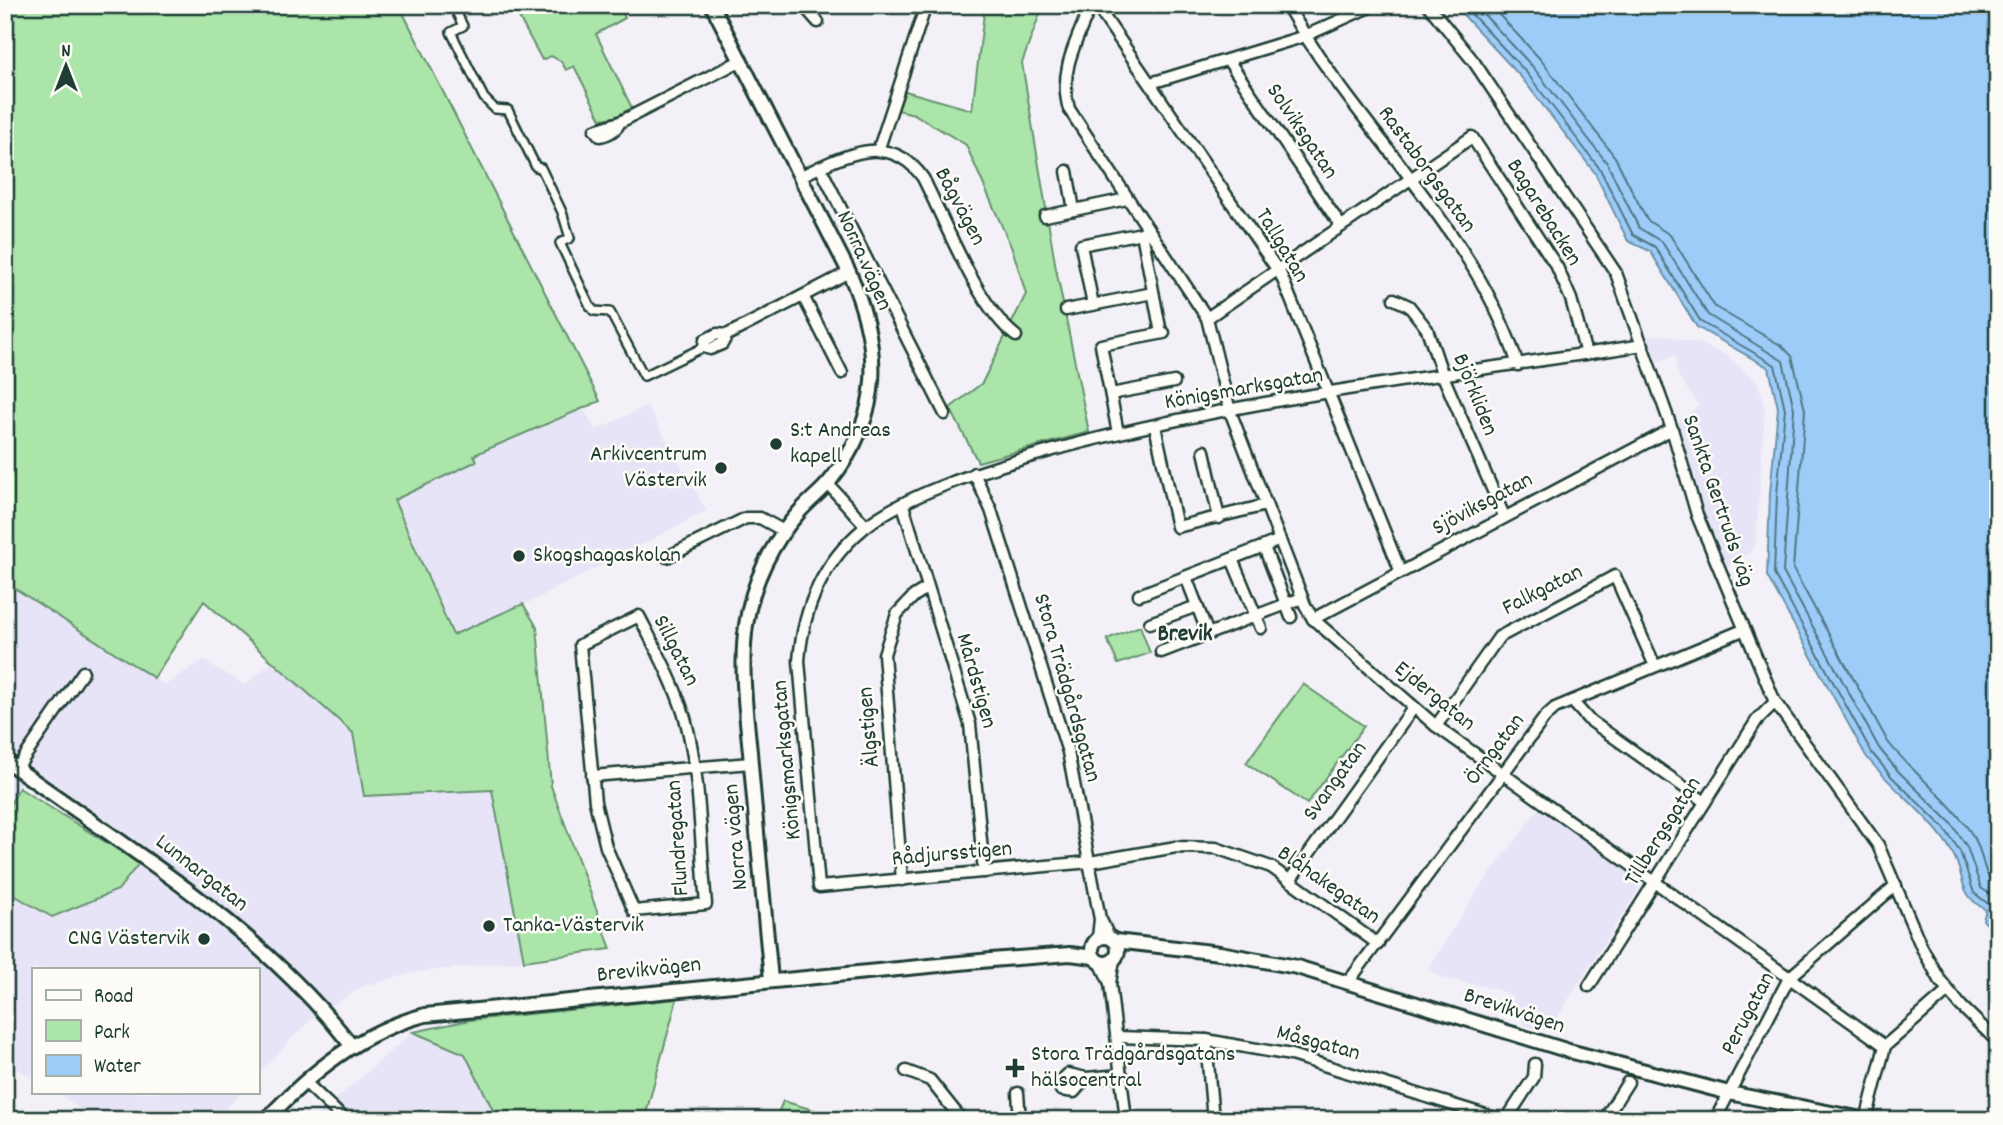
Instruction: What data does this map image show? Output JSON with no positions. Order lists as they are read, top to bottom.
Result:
{
  "streets": {
    "street": [
      "Solviksgatan",
      "Rastaborgsgatan",
      "Bågvägen",
      "Bagarebacken",
      "Tallgatan",
      "Norra vägen",
      "Königsmarksgatan",
      "Björkliden",
      "Sankta Gertruds väg",
      "Sjöviksgatan",
      "Falkgatan",
      "Sillgatan",
      "Mårdstigen",
      "Stora Trädgårdsgatan",
      "Ejdergatan",
      "Älgstigen",
      "Örngatan",
      "Svangatan",
      "Tillbergsgatan",
      "Flundregatan",
      "Rådjursstigen",
      "Lunnargatan",
      "Blåhakegatan",
      "Brevikvägen",
      "Perugatan",
      "Måsgatan"
    ]
  },
  "crossings": [
    ["Rastaborgsgatan", "Bagarebacken"],
    ["Rastaborgsgatan", "Königsmarksgatan"],
    ["Bagarebacken", "Königsmarksgatan"],
    ["Tallgatan", "Königsmarksgatan"],
    ["Tallgatan", "Sjöviksgatan"],
    ["Norra vägen", "Brevikvägen"],
    ["Königsmarksgatan", "Björkliden"],
    ["Königsmarksgatan", "Sankta Gertruds väg"],
    ["Königsmarksgatan", "Mårdstigen"],
    ["Königsmarksgatan", "Stora Trädgårdsgatan"],
    ["Königsmarksgatan", "Ejdergatan"],
    ["Königsmarksgatan", "Rådjursstigen"],
    ["Björkliden", "Sjöviksgatan"],
    ["Sankta Gertruds väg", "Sjöviksgatan"],
    ["Sankta Gertruds väg", "Örngatan"],
    ["Sankta Gertruds väg", "Tillbergsgatan"],
    ["Sankta Gertruds väg", "Perugatan"],
    ["Sjöviksgatan", "Ejdergatan"],
    ["Falkgatan", "Ejdergatan"],
    ["Falkgatan", "Örngatan"],
    ["Sillgatan", "Flundregatan"],
    ["Mårdstigen", "Älgstigen"],
    ["Mårdstigen", "Rådjursstigen"],
    ["Stora Trädgårdsgatan", "Rådjursstigen"],
    ["Stora Trädgårdsgatan", "Blåhakegatan"],
    ["Stora Trädgårdsgatan", "Brevikvägen"],
    ["Ejdergatan", "Örngatan"],
    ["Ejdergatan", "Svangatan"],
    ["Ejdergatan", "Tillbergsgatan"],
    ["Ejdergatan", "Perugatan"],
    ["Älgstigen", "Rådjursstigen"],
    ["Örngatan", "Blåhakegatan"],
    ["Örngatan", "Brevikvägen"],
    ["Svangatan", "Blåhakegatan"],
    ["Rådjursstigen", "Blåhakegatan"],
    ["Lunnargatan", "Brevikvägen"],
    ["Brevikvägen", "Perugatan"]
  ],
  "districts": ["Brevik"],
  "places": {
    "other": [
      "S:t Andreas kapell",
      "Arkivcentrum Västervik",
      "Skogshagaskolan",
      "Tanka-Västervik",
      "CNG Västervik"
    ],
    "health": ["Stora Trädgårdsgatans hälsocentral"]
  },
  "legend": ["Road", "Park", "Water"],
  "north": "top"
}
